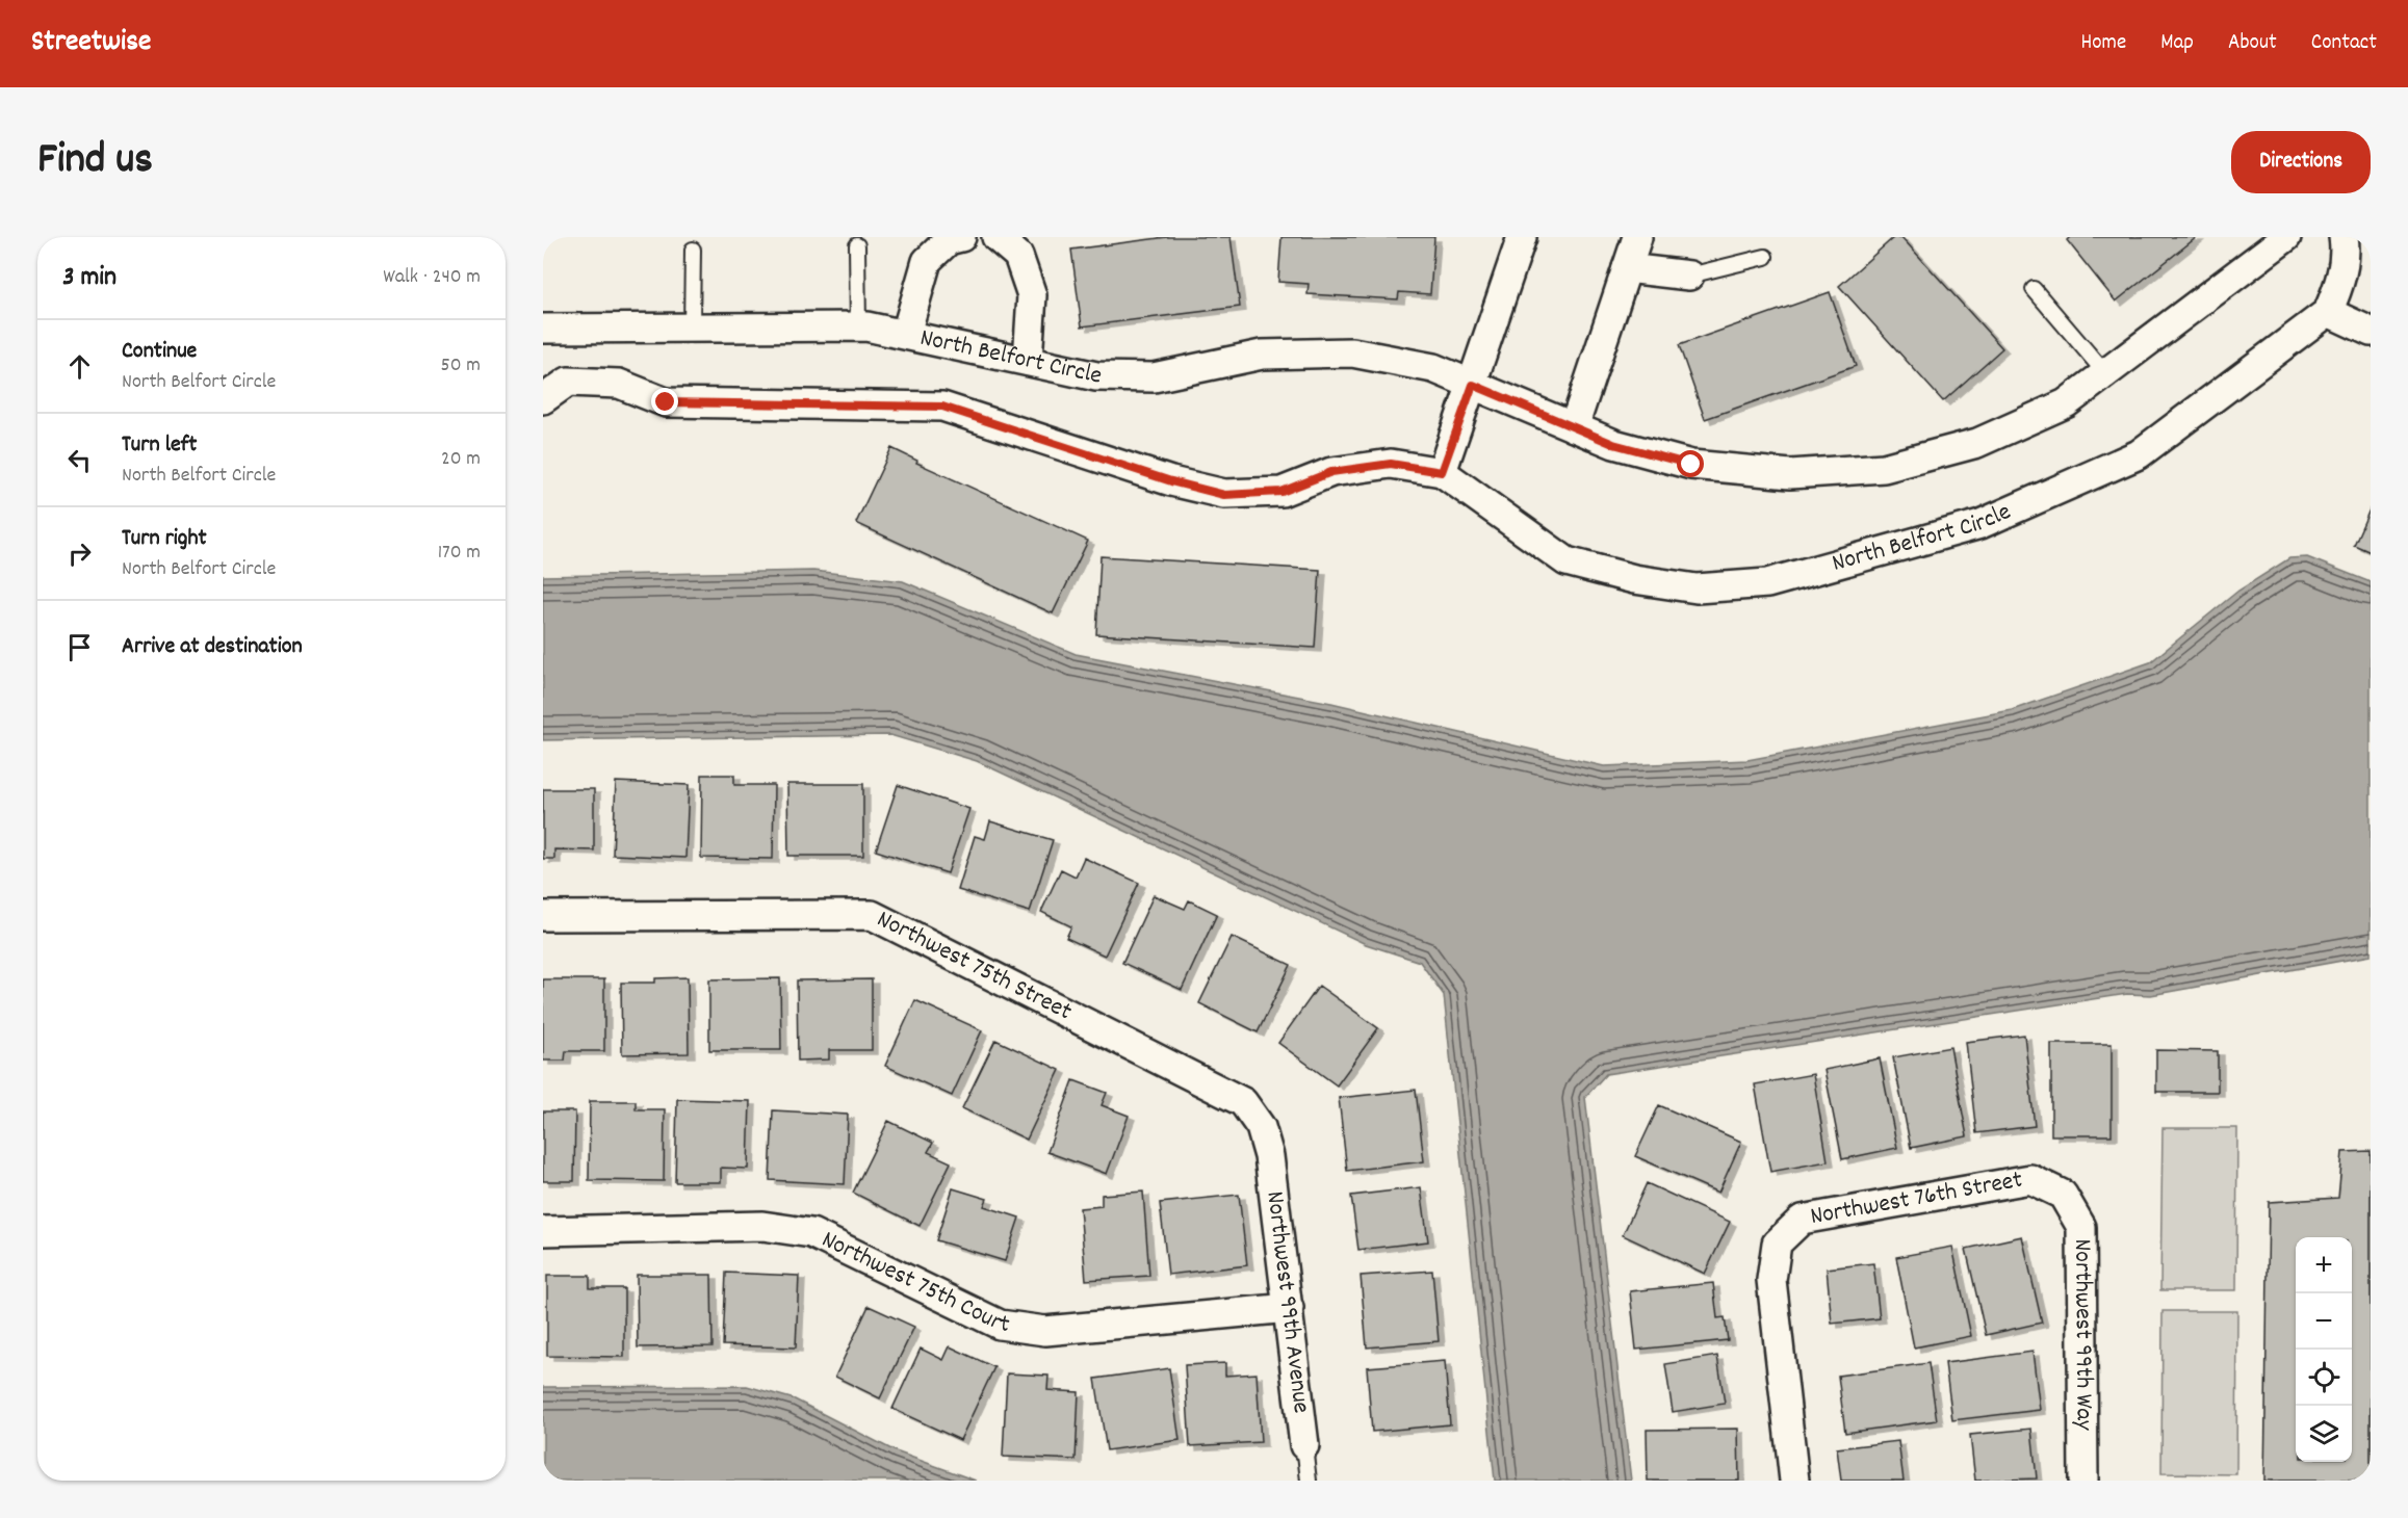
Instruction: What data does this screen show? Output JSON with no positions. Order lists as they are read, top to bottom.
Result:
{
  "streets": {
    "street": [
      "North Belfort Circle",
      "Northwest 75th Street",
      "Northwest 76th Street",
      "Northwest 75th Court",
      "Northwest 99th Avenue",
      "Northwest 99th Way"
    ]
  },
  "crossings": [
    ["Northwest 75th Street", "Northwest 99th Avenue"],
    ["Northwest 76th Street", "Northwest 99th Way"],
    ["Northwest 75th Court", "Northwest 99th Avenue"]
  ],
  "page": {
    "header": "Streetwise",
    "nav": [
      "Home",
      "Map",
      "About",
      "Contact"
    ],
    "title": "Find us",
    "buttons": "Directions",
    "heading": ["3 min", "Walk · 240 m"],
    "list": [
      ["Continue", "North Belfort Circle", "50 m"],
      ["Turn left", "North Belfort Circle", "20 m"],
      ["Turn right", "North Belfort Circle", "170 m"],
      "Arrive at destination"
    ],
    "map_buttons": ["+", "−"]
  }
}
